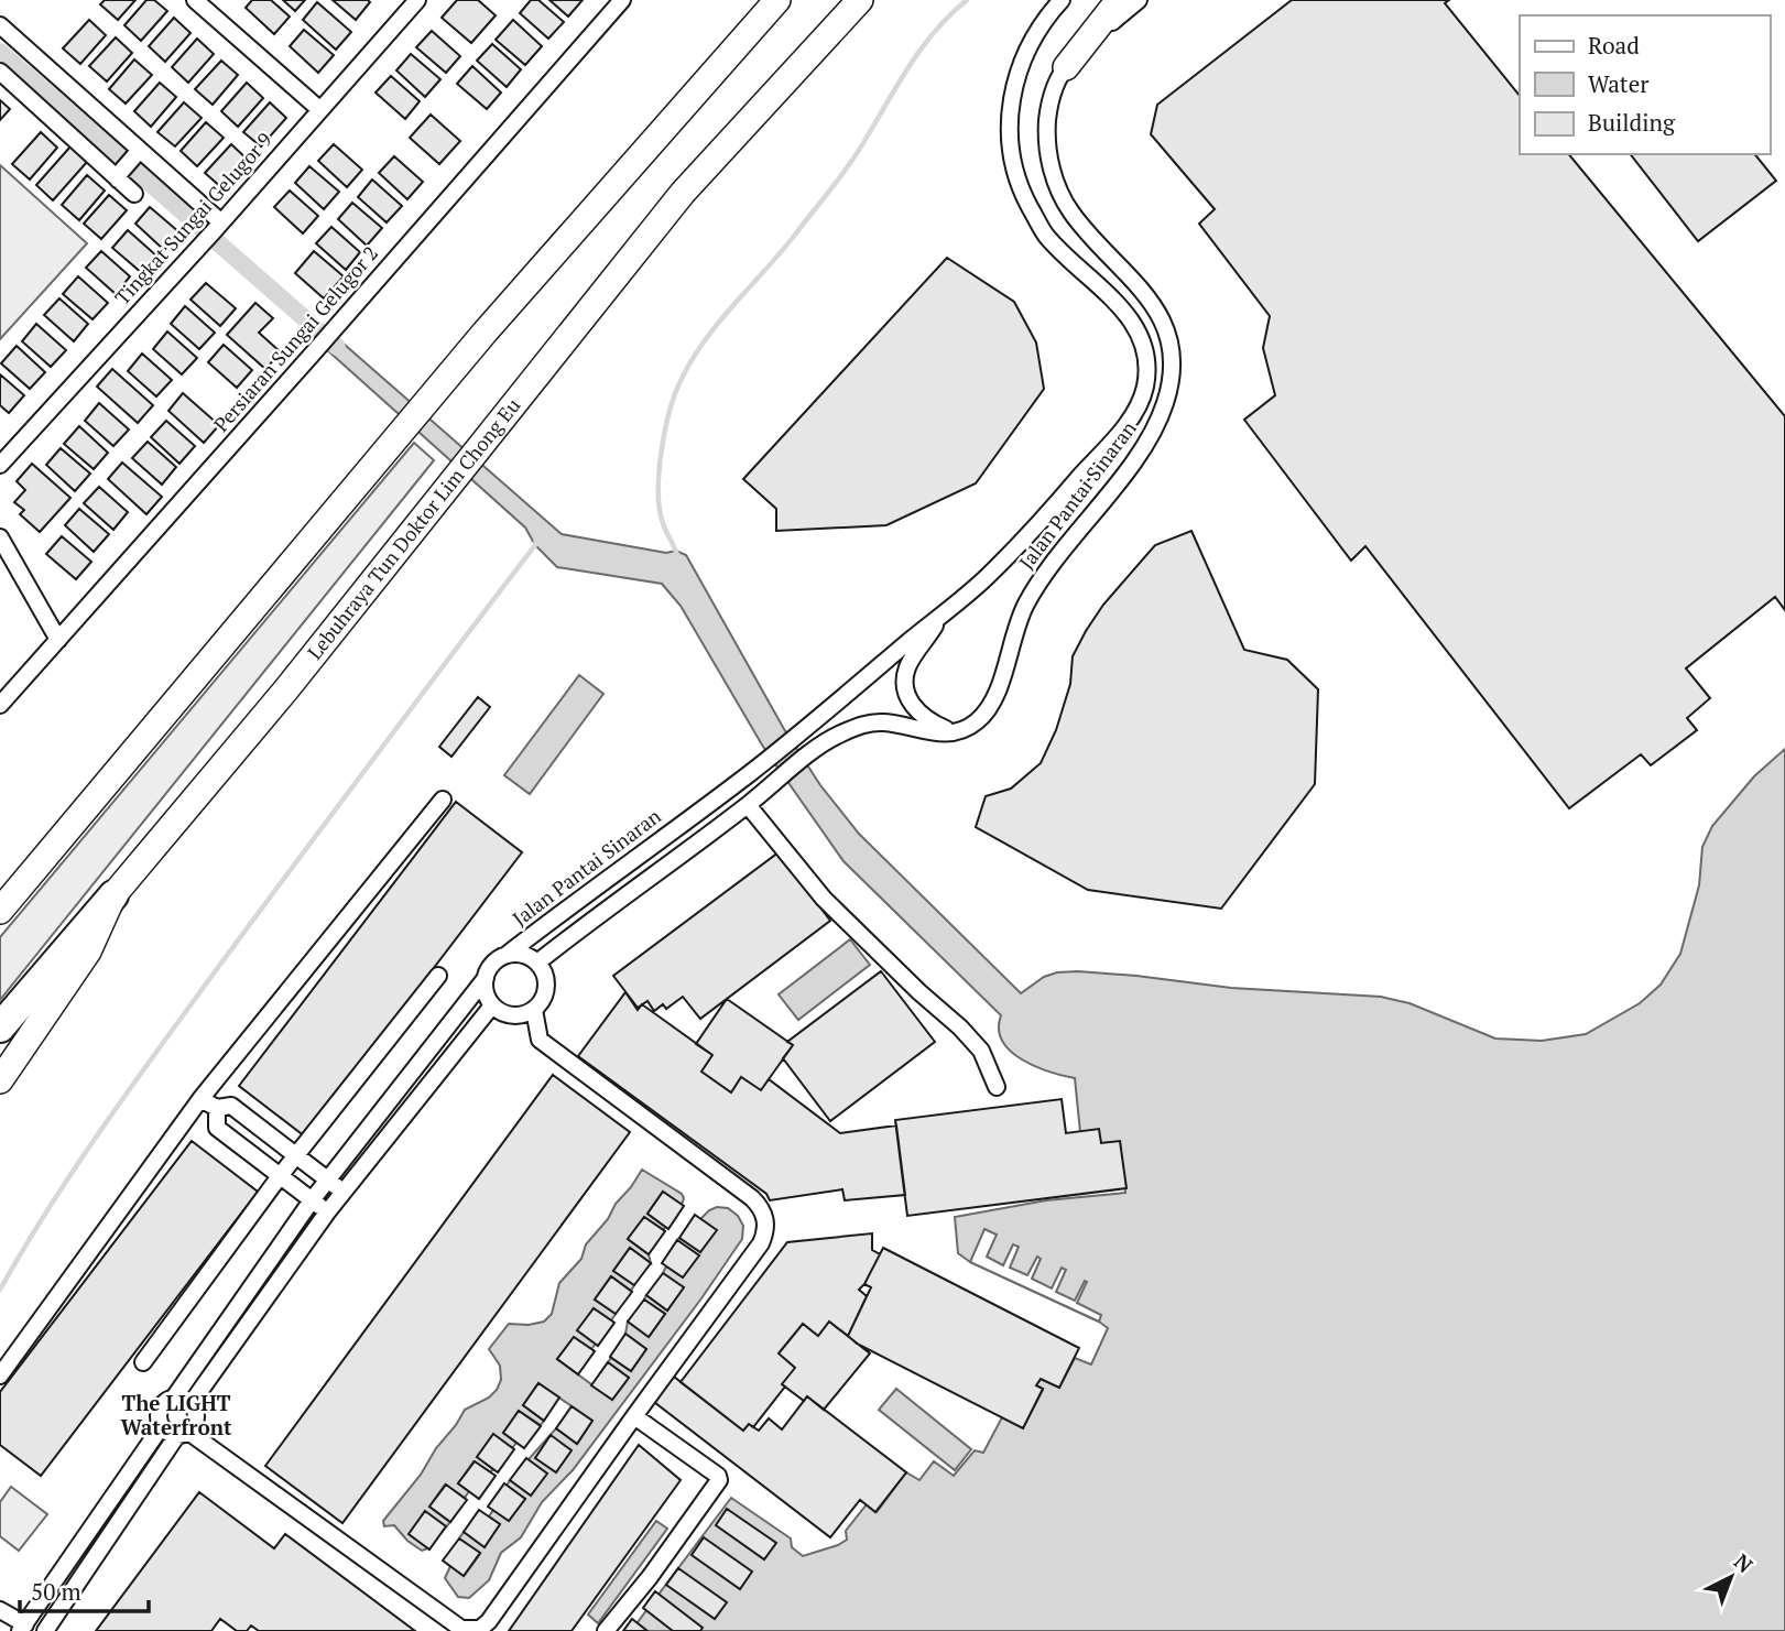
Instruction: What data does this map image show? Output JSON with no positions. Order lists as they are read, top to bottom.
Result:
{
  "streets": {
    "highway": ["Lebuhraya Tun Doktor Lim Chong Eu"],
    "street": ["Tingkat Sungai Gelugor 9", "Persiaran Sungai Gelugor 2", "Jalan Pantai Sinaran"]
  },
  "districts": ["The LIGHT Waterfront"],
  "legend": ["Road", "Water", "Building"],
  "scale_bar": "50 m",
  "north": "top right"
}
